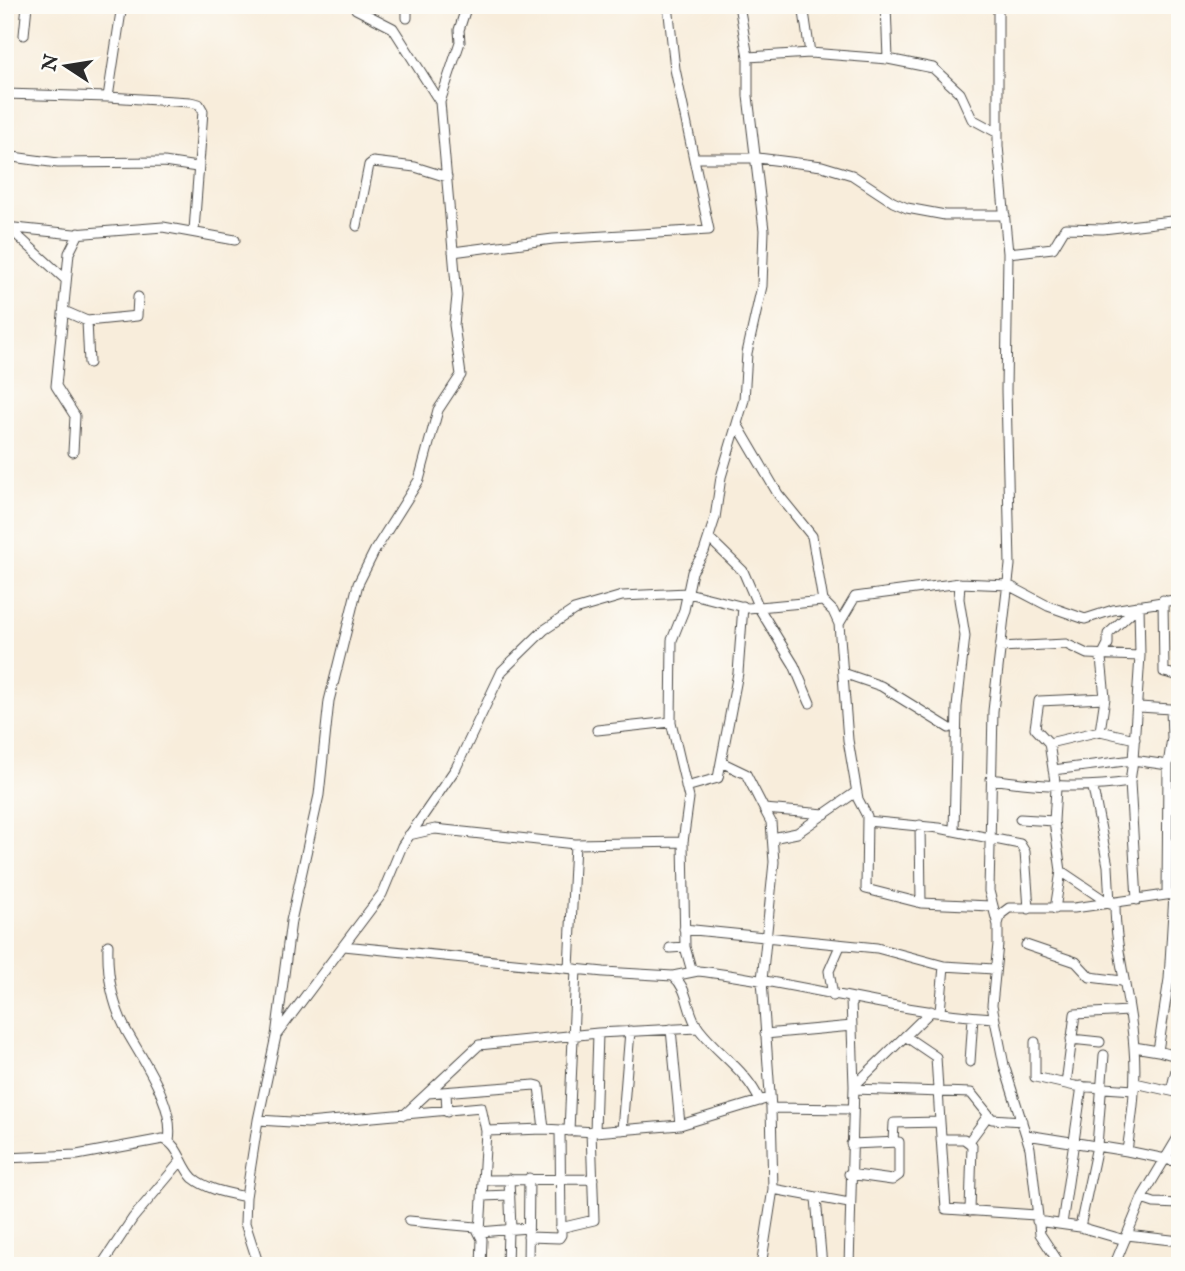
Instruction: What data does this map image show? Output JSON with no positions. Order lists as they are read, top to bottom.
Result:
{
  "north": "left"
}
